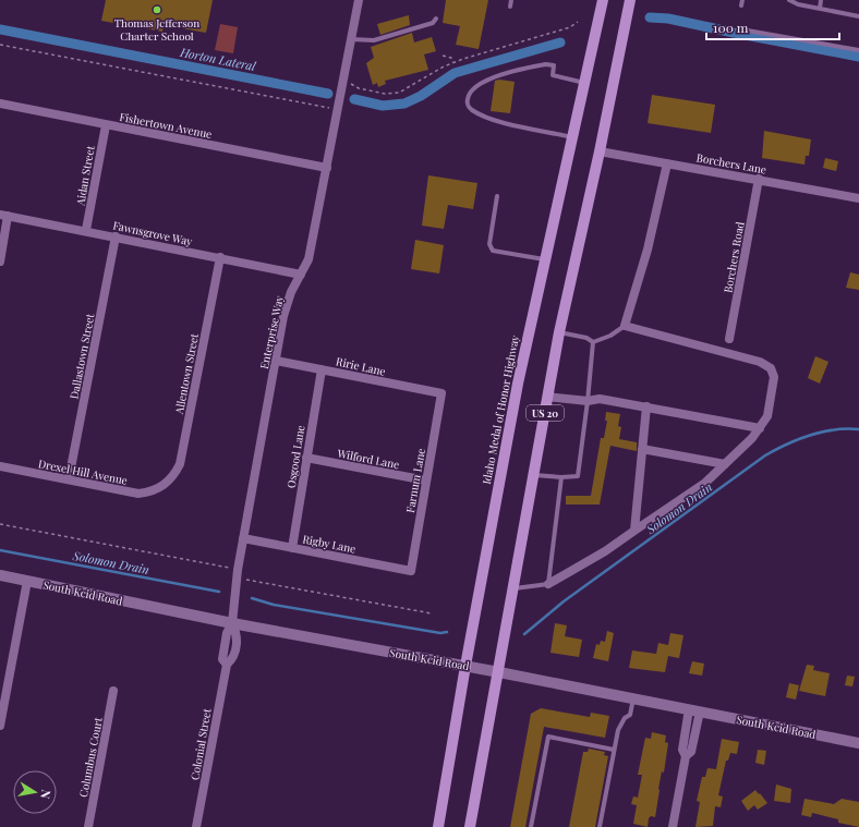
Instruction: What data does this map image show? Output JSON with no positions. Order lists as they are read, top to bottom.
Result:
{
  "streets": {
    "main road": ["Idaho Medal of Honor Highway", "US 20"],
    "street": [
      "Fishertown Avenue",
      "Borchers Lane",
      "Aidan Street",
      "Fawnsgrove Way",
      "Borchers Road",
      "Enterprise Way",
      "Dallastown Street",
      "Ririe Lane",
      "Allentown Street",
      "Osgood Lane",
      "Wilford Lane",
      "Drexel Hill Avenue",
      "Farnum Lane",
      "Rigby Lane",
      "South Kcid Road",
      "Colonial Street",
      "Columbus Court"
    ]
  },
  "crossings": [
    ["Fishertown Avenue", "Aidan Street"],
    ["Fishertown Avenue", "Enterprise Way"],
    ["Borchers Lane", "Borchers Road"],
    ["Borchers Lane", "US 20"],
    ["Aidan Street", "Fawnsgrove Way"],
    ["Fawnsgrove Way", "Enterprise Way"],
    ["Fawnsgrove Way", "Dallastown Street"],
    ["Fawnsgrove Way", "Allentown Street"],
    ["Enterprise Way", "Ririe Lane"],
    ["Enterprise Way", "Rigby Lane"],
    ["Enterprise Way", "South Kcid Road"],
    ["Enterprise Way", "Colonial Street"],
    ["Dallastown Street", "Drexel Hill Avenue"],
    ["Ririe Lane", "Osgood Lane"],
    ["Ririe Lane", "Farnum Lane"],
    ["Allentown Street", "Drexel Hill Avenue"],
    ["Idaho Medal of Honor Highway", "South Kcid Road"],
    ["US 20", "South Kcid Road"],
    ["Osgood Lane", "Wilford Lane"],
    ["Osgood Lane", "Rigby Lane"],
    ["Wilford Lane", "Farnum Lane"],
    ["Farnum Lane", "Rigby Lane"],
    ["South Kcid Road", "Colonial Street"]
  ],
  "water": ["Horton Lateral", "Solomon Drain"],
  "places": ["Thomas Jefferson Charter School"],
  "scale_bar": "100 m",
  "north": "right"
}
